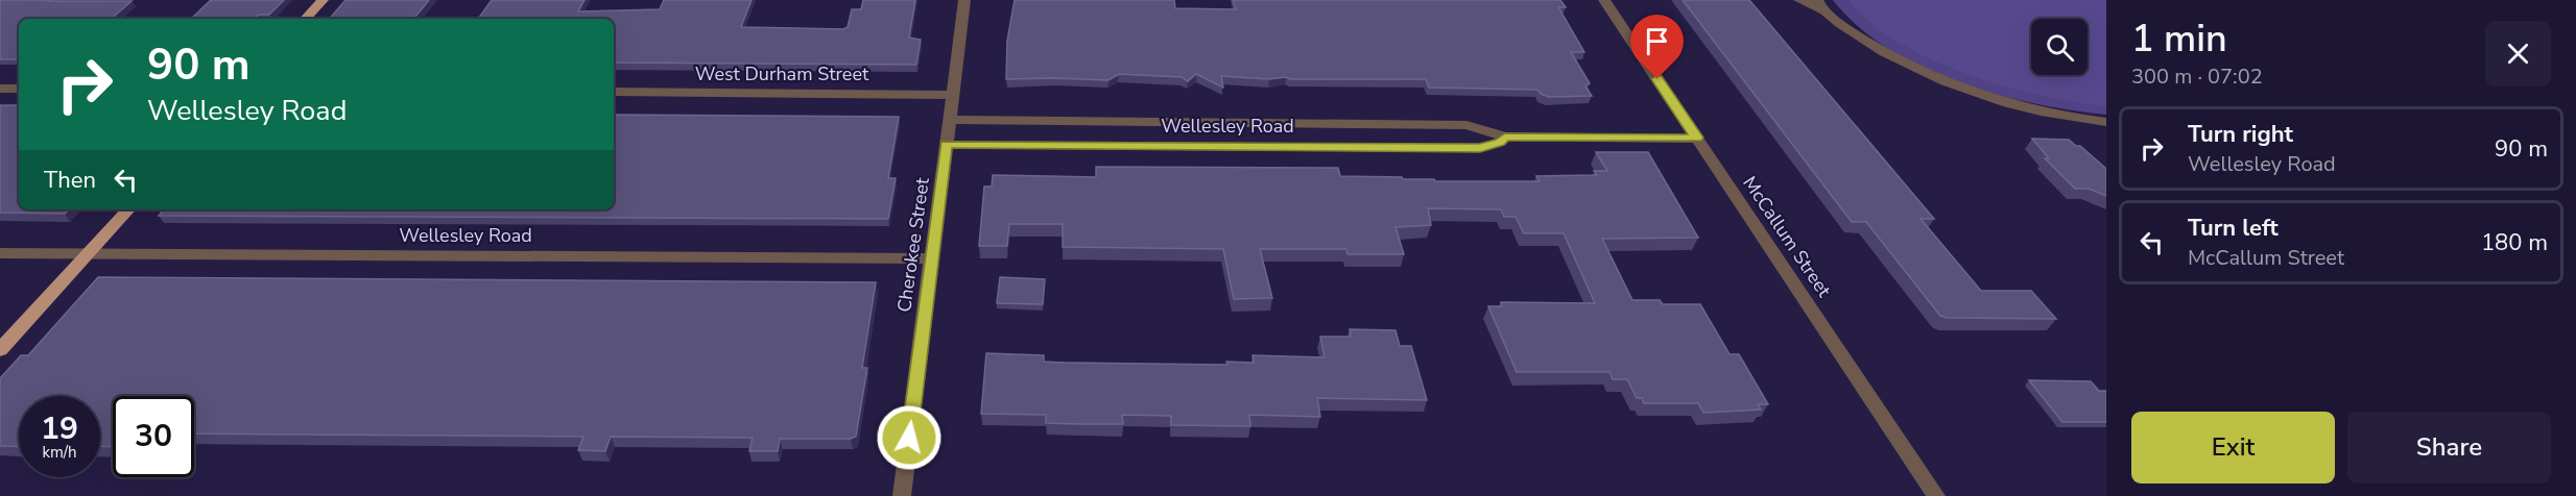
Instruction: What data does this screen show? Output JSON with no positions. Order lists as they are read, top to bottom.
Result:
{
  "streets": {
    "street": [
      "West Durham Street",
      "Wellesley Road",
      "McCallum Street",
      "Cherokee Street"
    ]
  },
  "crossings": [
    ["West Durham Street", "Cherokee Street"],
    ["Wellesley Road", "McCallum Street"],
    ["Wellesley Road", "Cherokee Street"]
  ],
  "page": {
    "heading": ["1 min", "300 m · 07:02"],
    "turn": ["90 m", "Wellesley Road"],
    "list": [
      {
        "name": "Turn right",
        "note": "Wellesley Road",
        "value": "90 m"
      },
      {
        "name": "Turn left",
        "note": "McCallum Street",
        "value": "180 m"
      }
    ],
    "then": "Then",
    "speed": "19 km/h",
    "limit": "30",
    "buttons": ["Exit", "Share"]
  }
}
